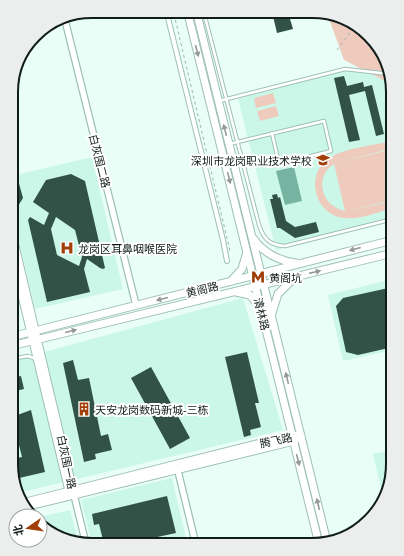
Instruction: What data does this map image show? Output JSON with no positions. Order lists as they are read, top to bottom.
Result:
{
  "streets": {
    "main road": [
      "黄阁路",
      "清林路",
      "腾飞路",
      "白灰围一路"
    ],
    "street": ["白灰围二路"]
  },
  "crossings": [
    ["白灰围二路", "黄阁路"],
    ["黄阁路", "清林路"],
    ["黄阁路", "白灰围一路"],
    ["清林路", "腾飞路"],
    ["腾飞路", "白灰围一路"]
  ],
  "places": {
    "school or university": ["深圳市龙岗职业技术学校"],
    "hospital": ["龙岗区耳鼻咽喉医院"],
    "metro station": ["黄阁坑"],
    "building": ["天安龙岗数码新城-三栋"]
  },
  "north": "left"
}
